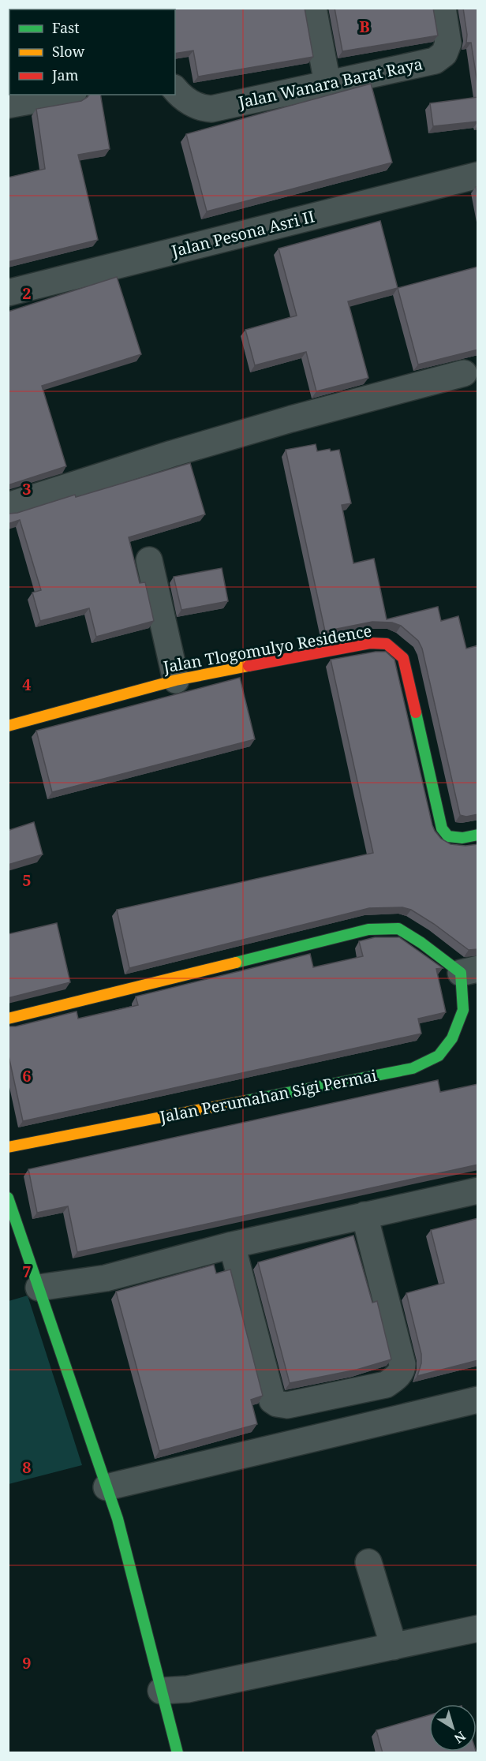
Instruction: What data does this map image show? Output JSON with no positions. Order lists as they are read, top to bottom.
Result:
{
  "streets": {
    "street": [
      "Jalan Wanara Barat Raya",
      "Jalan Pesona Asri II",
      "Jalan Tlogomulyo Residence",
      "Jalan Perumahan Sigi Permai"
    ]
  },
  "legend": ["Fast", "Slow", "Jam"],
  "north": "bottom right",
  "grid": {
    "columns": ["B"],
    "rows": [
      "2",
      "3",
      "4",
      "5",
      "6",
      "7",
      "8",
      "9"
    ]
  }
}
